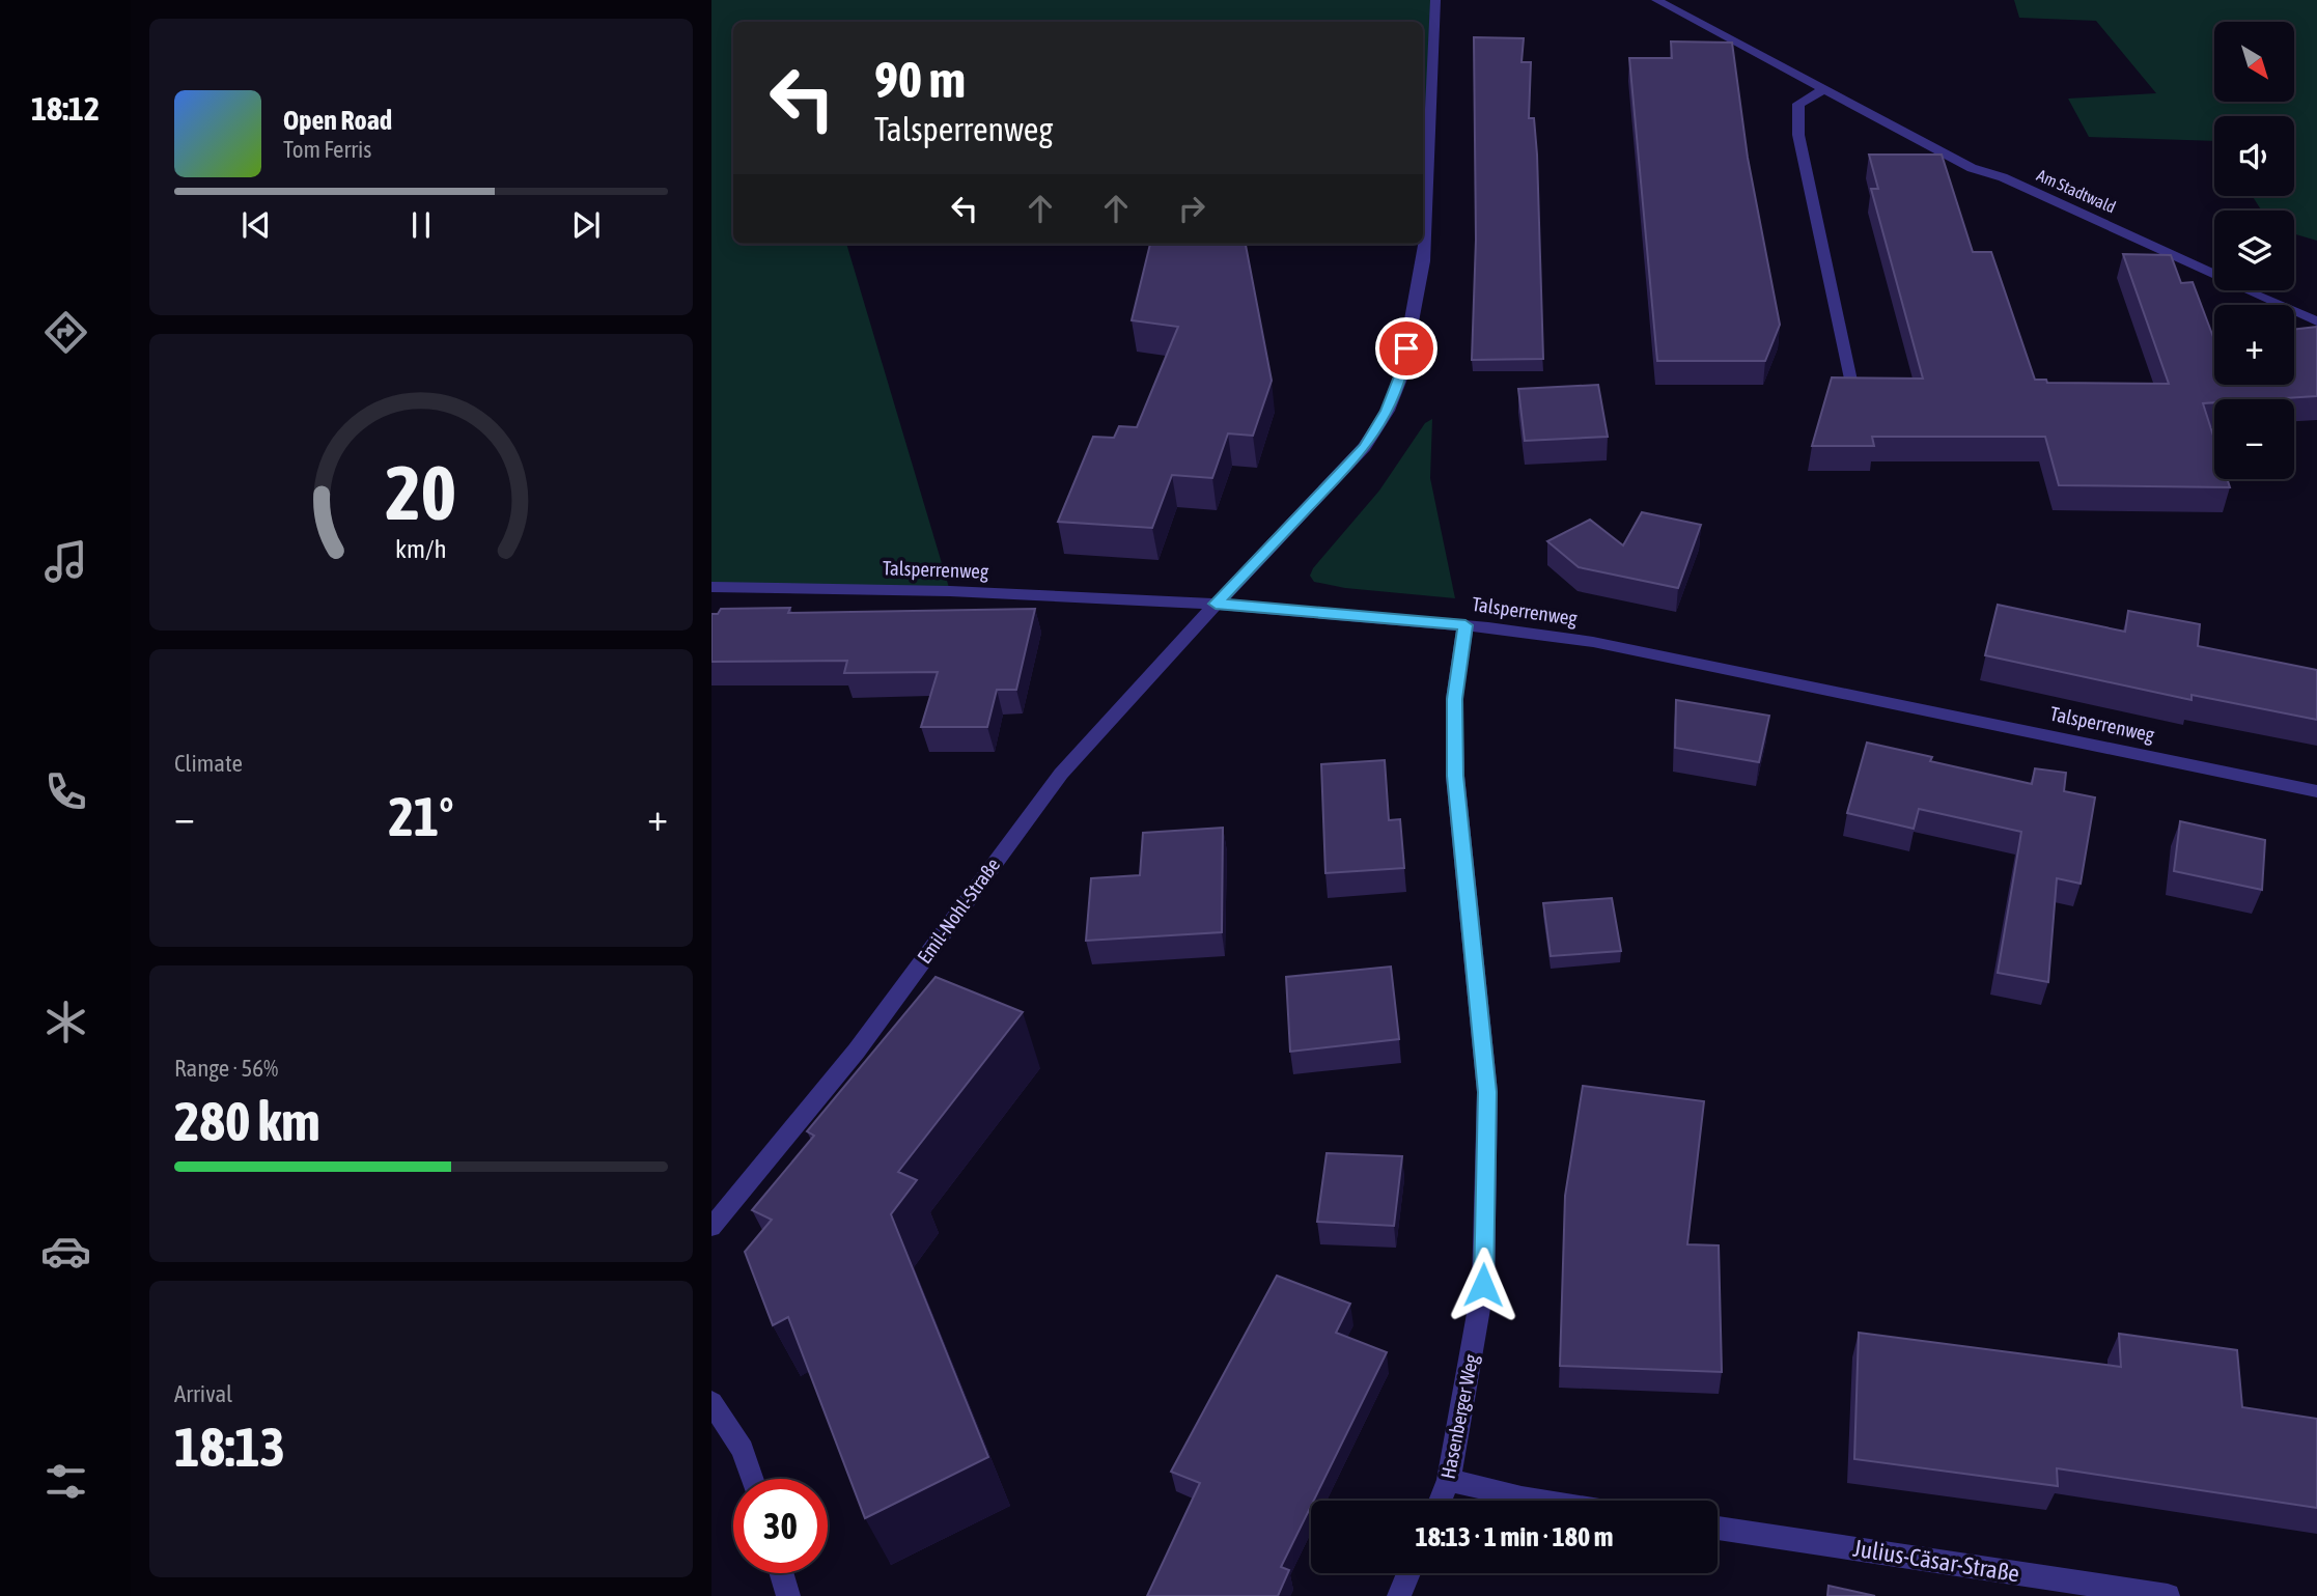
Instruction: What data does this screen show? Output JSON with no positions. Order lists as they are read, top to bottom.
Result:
{
  "streets": {
    "street": [
      "Am Stadtwald",
      "Talsperrenweg",
      "Emil-Nohl-Straße",
      "Hasenberger Weg",
      "Julius-Cäsar-Straße"
    ]
  },
  "crossings": [
    ["Talsperrenweg", "Emil-Nohl-Straße"],
    ["Talsperrenweg", "Hasenberger Weg"]
  ],
  "north": "bottom right",
  "page": {
    "tabs": "18:12",
    "map_buttons": ["+", "−"],
    "turn": ["90 m", "Talsperrenweg"],
    "song": ["Open Road", "Tom Ferris"],
    "tile": [
      "Climate",
      ["Range · 56%", "280 km"],
      ["Arrival", "18:13"]
    ],
    "heat": ["−", "21°", "+"],
    "limit": "30",
    "trip": "18:13 · 1 min · 180 m",
    "gauge": ["20", "km/h"]
  }
}
